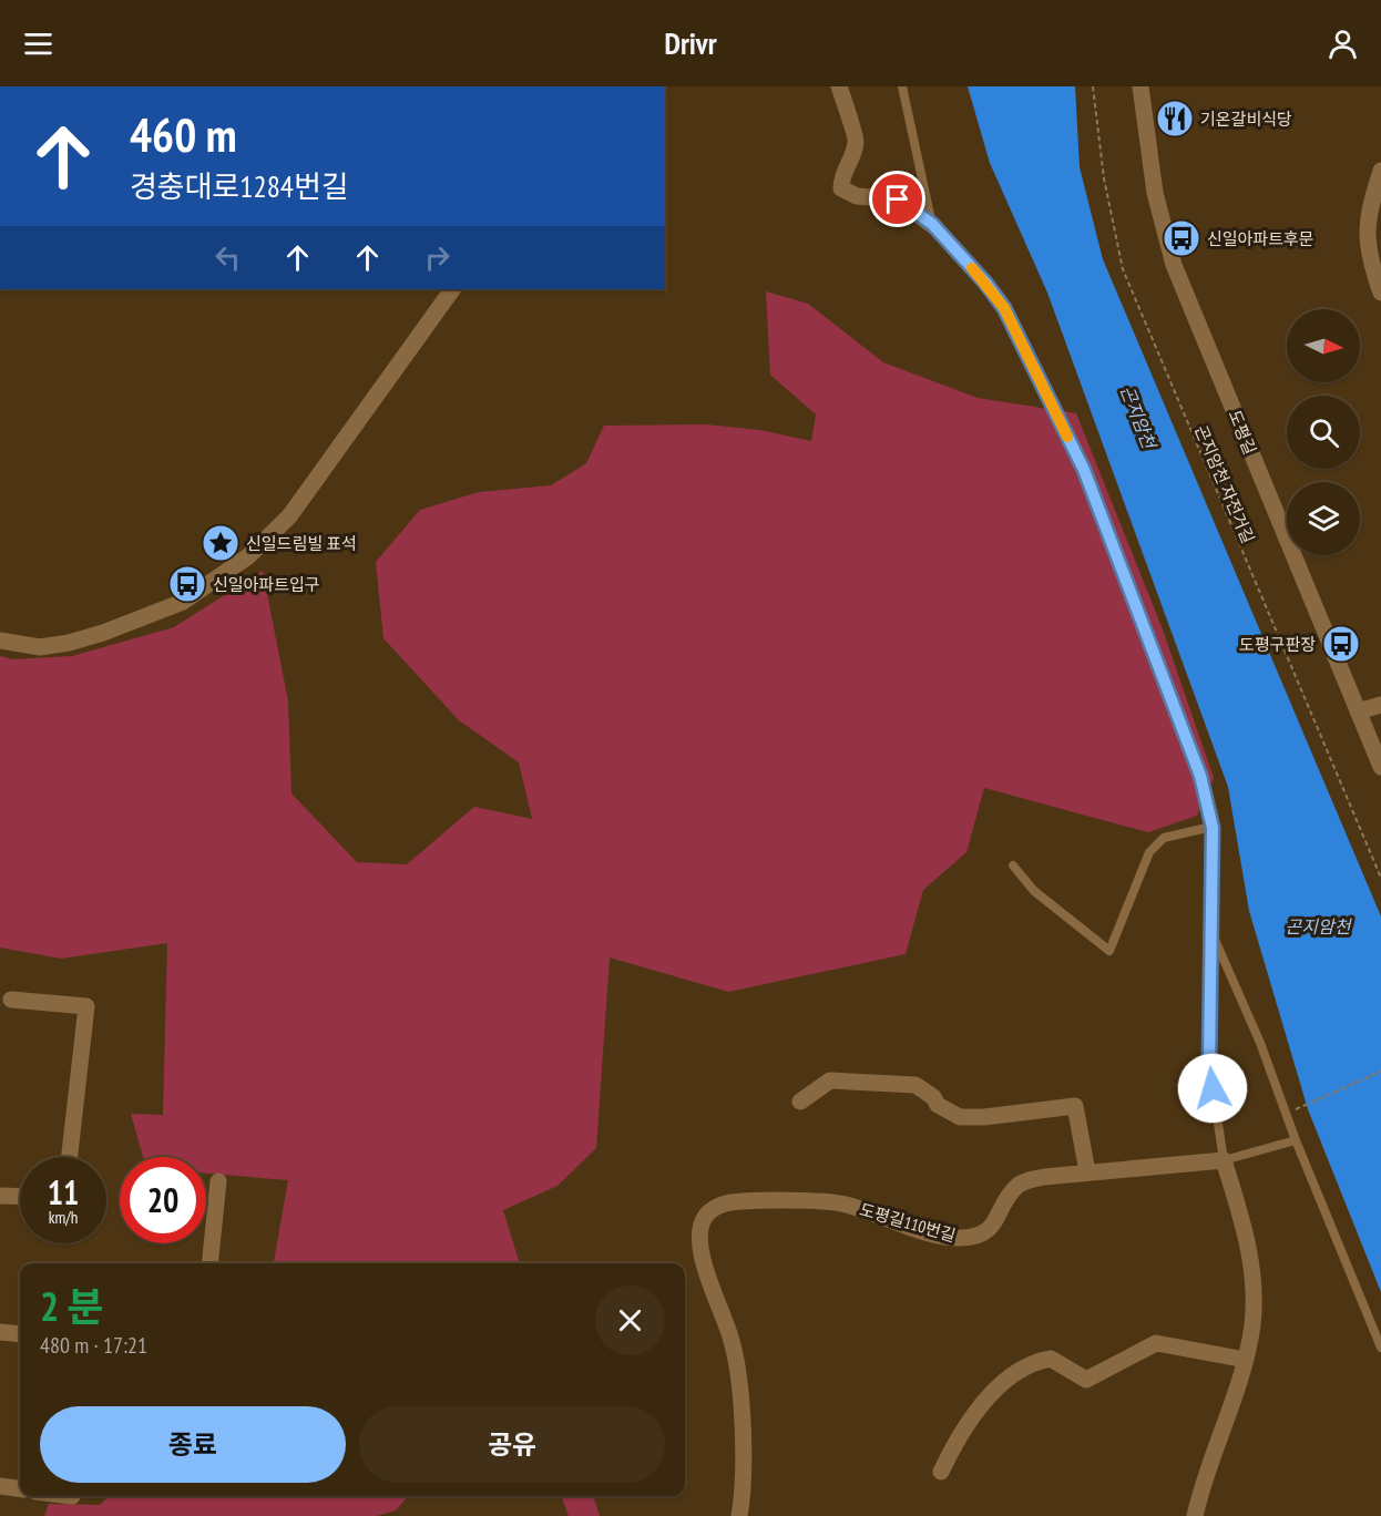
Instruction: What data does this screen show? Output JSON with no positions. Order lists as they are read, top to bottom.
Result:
{
  "streets": {
    "street": ["도평길", "도평길110번길"],
    "path": ["곤지암천 자전거길"]
  },
  "water": ["곤지암천"],
  "places": {
    "restaurant": ["기온갈비식당"],
    "bus stop": ["신일아파트후문", "신일아파트입구", "도평구판장"],
    "place": ["신일드림빌 표석"]
  },
  "north": "right",
  "page": {
    "header": "Drivr",
    "turn": ["460 m", "경충대로1284번길"],
    "speed": "11 km/h",
    "limit": "20",
    "heading": ["2 분", "480 m · 17:21"],
    "buttons": ["종료", "공유"]
  }
}
